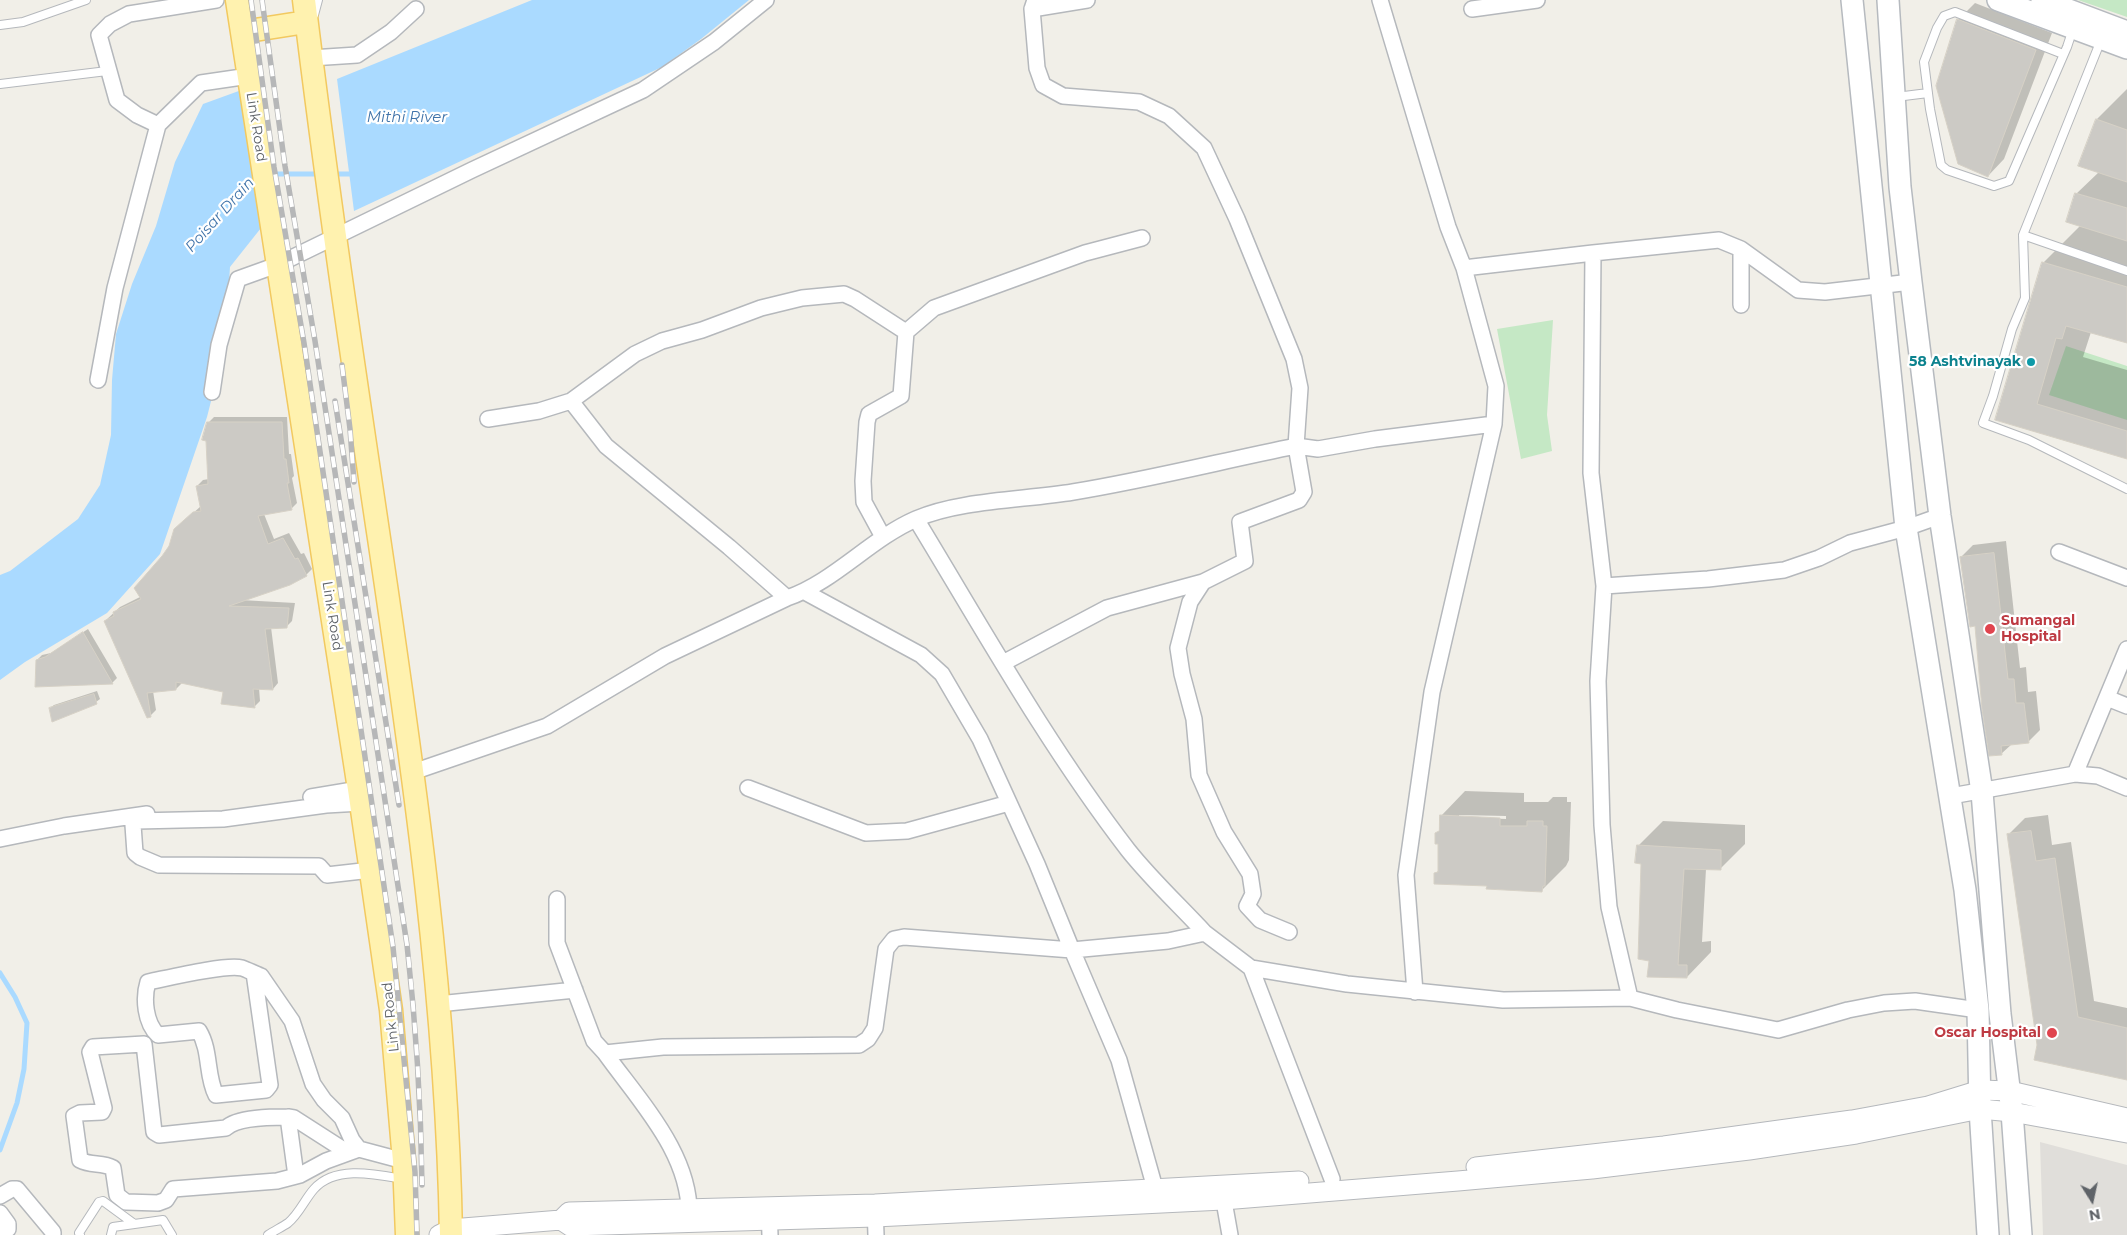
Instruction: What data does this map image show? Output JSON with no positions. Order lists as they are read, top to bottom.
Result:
{
  "streets": {
    "main road": ["Link Road"]
  },
  "water": ["Mithi River", "Poisar Drain"],
  "places": ["58 Ashtvinayak", "Sumangal Hospital", "Oscar Hospital"],
  "north": "bottom"
}
